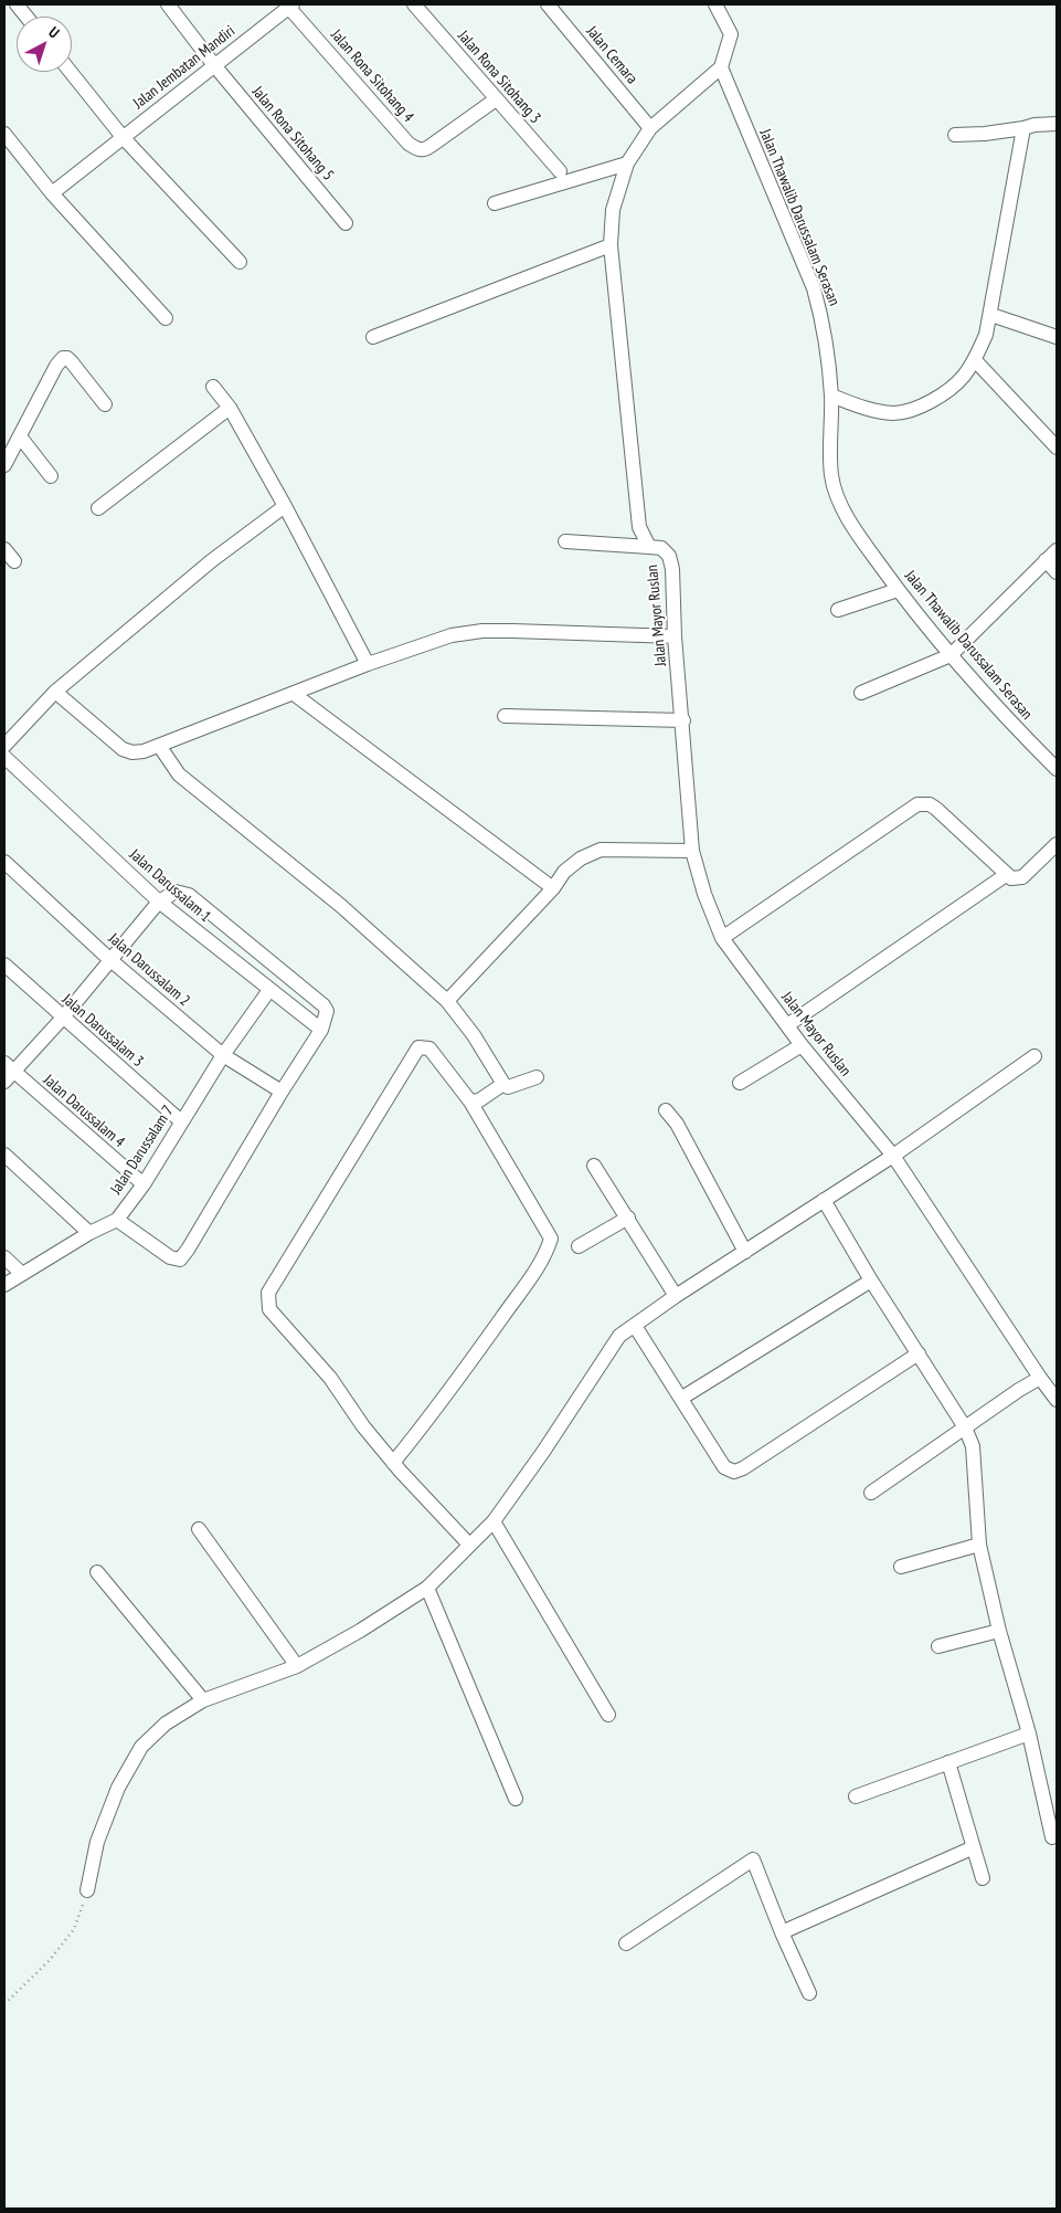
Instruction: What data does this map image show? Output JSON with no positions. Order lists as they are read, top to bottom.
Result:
{
  "streets": {
    "street": [
      "Jalan Cemara",
      "Jalan Jembatan Mandiri",
      "Jalan Rona Sitohang 4",
      "Jalan Rona Sitohang 3",
      "Jalan Rona Sitohang 5",
      "Jalan Thawalib Darussalam Serasan",
      "Jalan Mayor Ruslan",
      "Jalan Darussalam 1",
      "Jalan Darussalam 2",
      "Jalan Darussalam 3",
      "Jalan Darussalam 4",
      "Jalan Darussalam 7"
    ]
  },
  "crossings": [
    ["Jalan Cemara", "Jalan Mayor Ruslan"],
    ["Jalan Jembatan Mandiri", "Jalan Rona Sitohang 4"],
    ["Jalan Jembatan Mandiri", "Jalan Rona Sitohang 5"],
    ["Jalan Rona Sitohang 4", "Jalan Rona Sitohang 3"],
    ["Jalan Thawalib Darussalam Serasan", "Jalan Mayor Ruslan"],
    ["Jalan Darussalam 1", "Jalan Darussalam 7"],
    ["Jalan Darussalam 2", "Jalan Darussalam 7"],
    ["Jalan Darussalam 3", "Jalan Darussalam 7"],
    ["Jalan Darussalam 4", "Jalan Darussalam 7"]
  ],
  "north": "top right"
}
